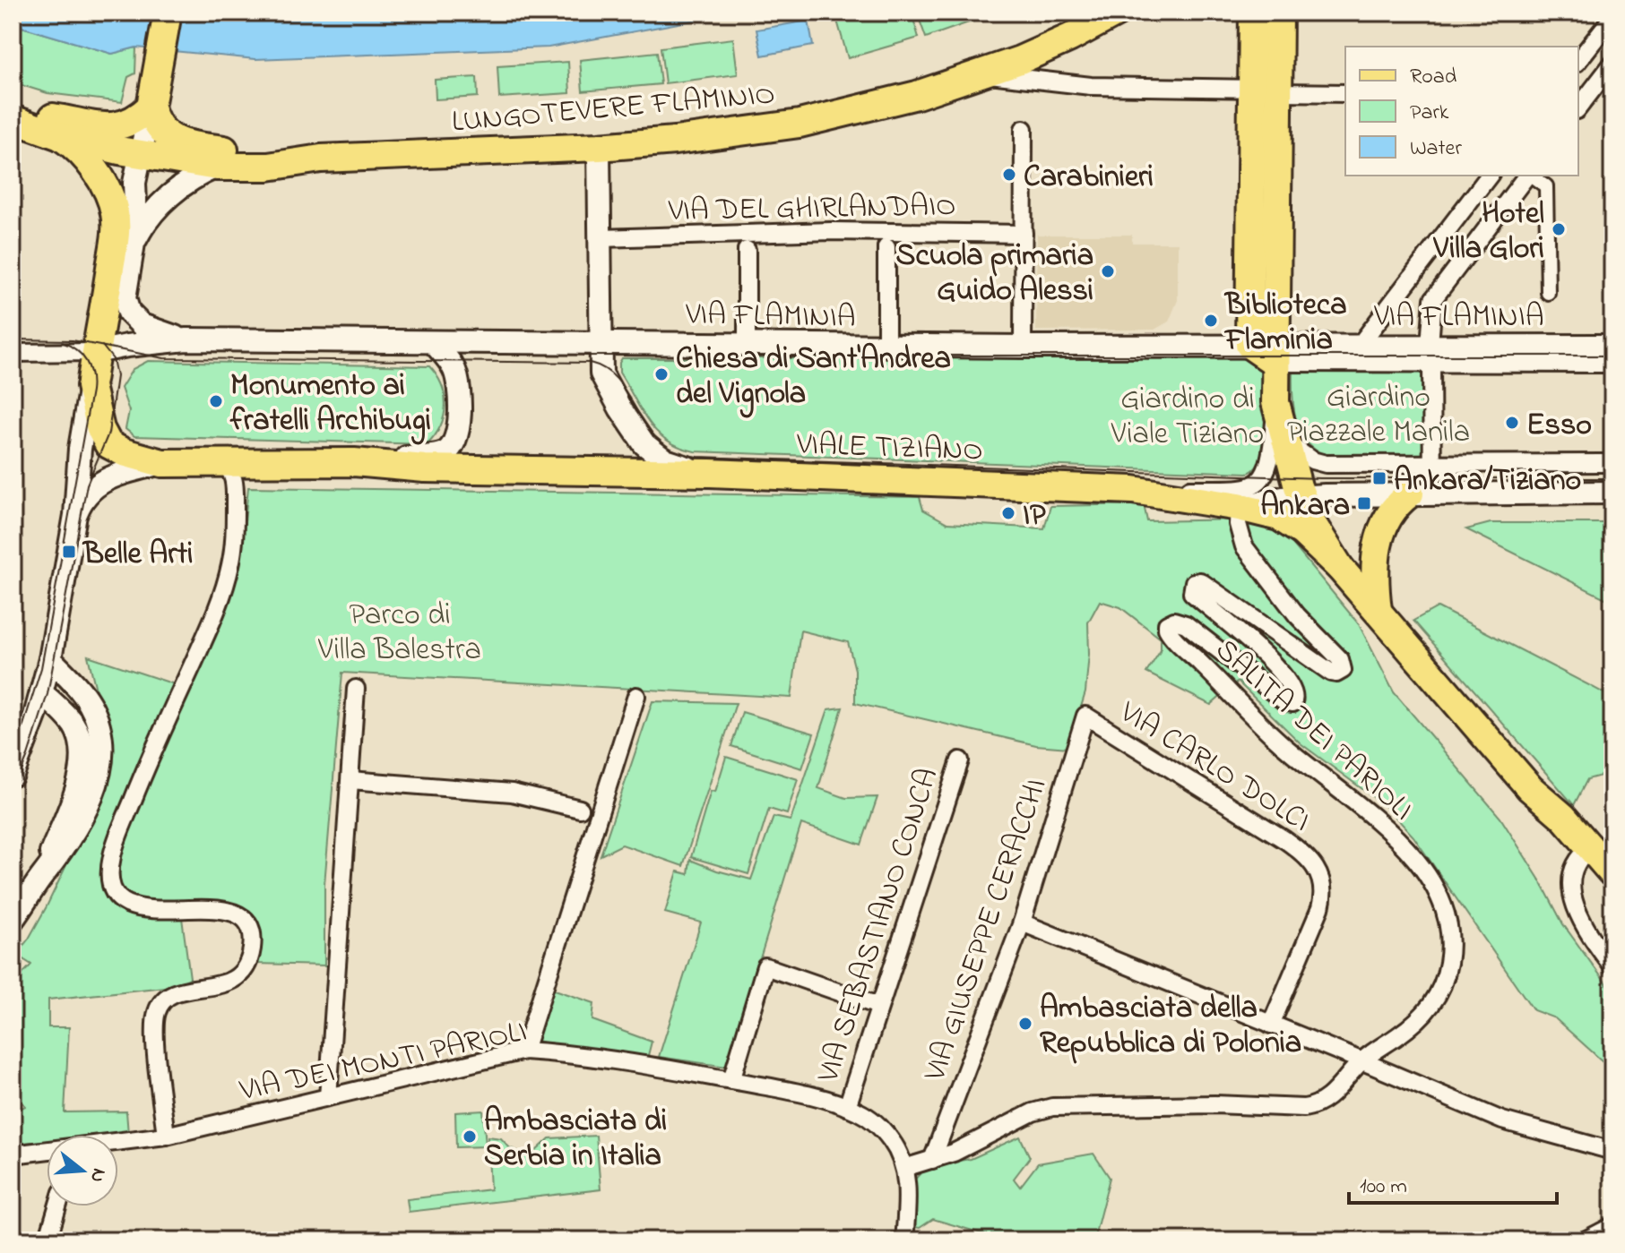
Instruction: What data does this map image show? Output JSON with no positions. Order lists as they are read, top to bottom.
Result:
{
  "streets": {
    "main road": ["LUNGOTEVERE FLAMINIO", "VIALE TIZIANO"],
    "street": [
      "VIA DEL GHIRLANDAIO",
      "VIA FLAMINIA",
      "SALITA DEI PARIOLI",
      "VIA CARLO DOLCI",
      "VIA SEBASTIANO CONCA",
      "VIA GIUSEPPE CERACCHI",
      "VIA DEI MONTI PARIOLI"
    ]
  },
  "crossings": [
    ["VIALE TIZIANO", "SALITA DEI PARIOLI"],
    ["VIA CARLO DOLCI", "VIA GIUSEPPE CERACCHI"],
    ["VIA SEBASTIANO CONCA", "VIA DEI MONTI PARIOLI"]
  ],
  "parks": ["Giardino Piazzale Manila", "Giardino di Viale Tiziano", "Parco di Villa Balestra"],
  "places": {
    "other": [
      "Carabinieri",
      "Hotel Villa Glori",
      "Scuola primaria Guido Alessi",
      "Biblioteca Flaminia",
      "Chiesa di Sant'Andrea del Vignola",
      "Monumento ai fratelli Archibugi",
      "Esso",
      "IP",
      "Ambasciata della Repubblica di Polonia",
      "Ambasciata di Serbia in Italia"
    ],
    "transit": ["Ankara/Tiziano", "Ankara", "Belle Arti"]
  },
  "legend": ["Road", "Park", "Water"],
  "scale_bar": "100 m",
  "north": "right"
}
